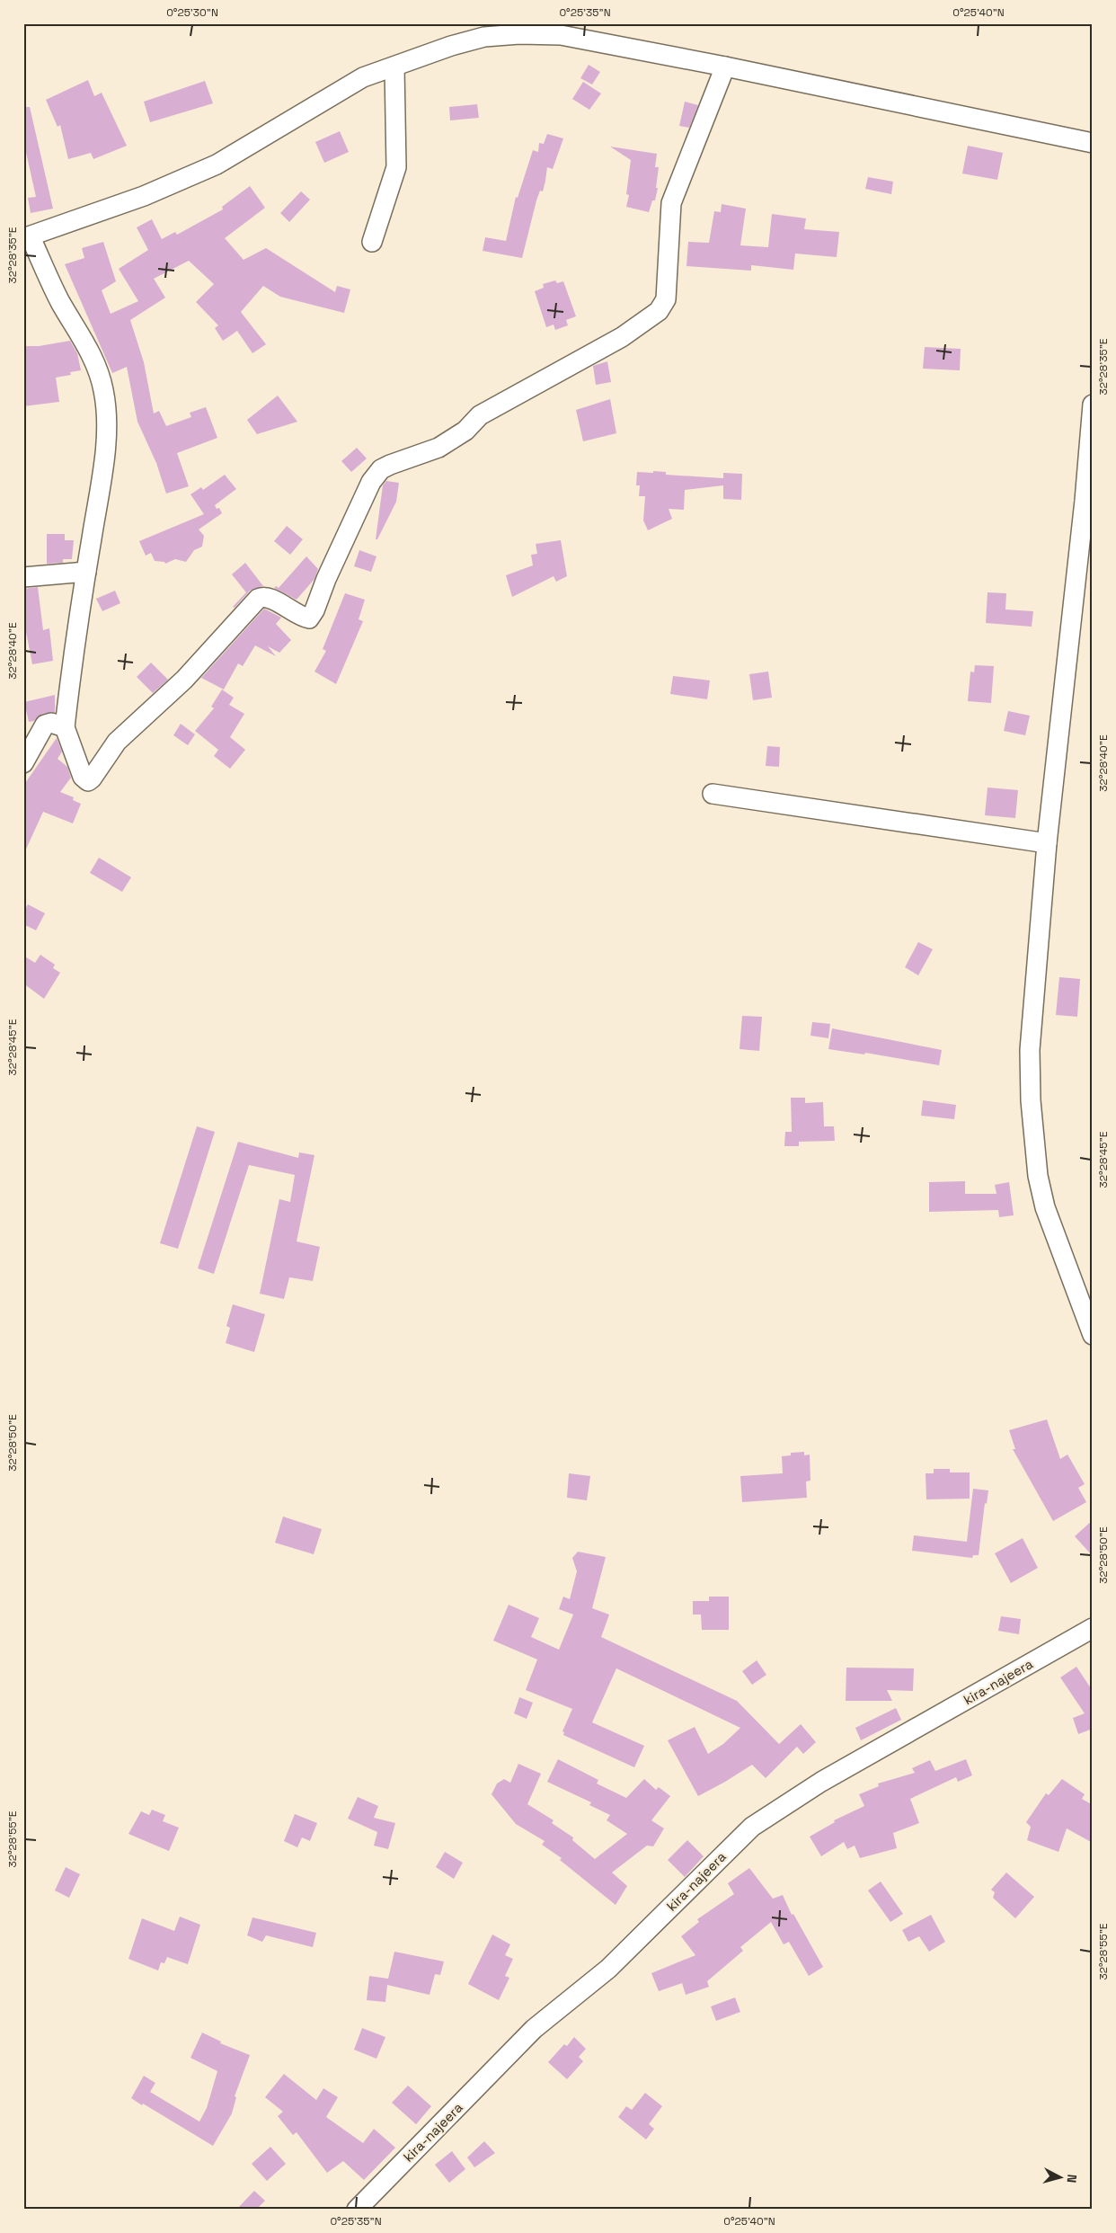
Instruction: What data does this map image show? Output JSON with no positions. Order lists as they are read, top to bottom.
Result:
{
  "streets": {
    "street": ["kira-najeera"]
  },
  "north": "right",
  "coordinates": [
    "0°25'30\"N",
    "0°25'35\"N",
    "0°25'40\"N",
    "32°28'35\"E",
    "32°28'40\"E",
    "32°28'45\"E",
    "32°28'50\"E",
    "32°28'55\"E"
  ]
}
